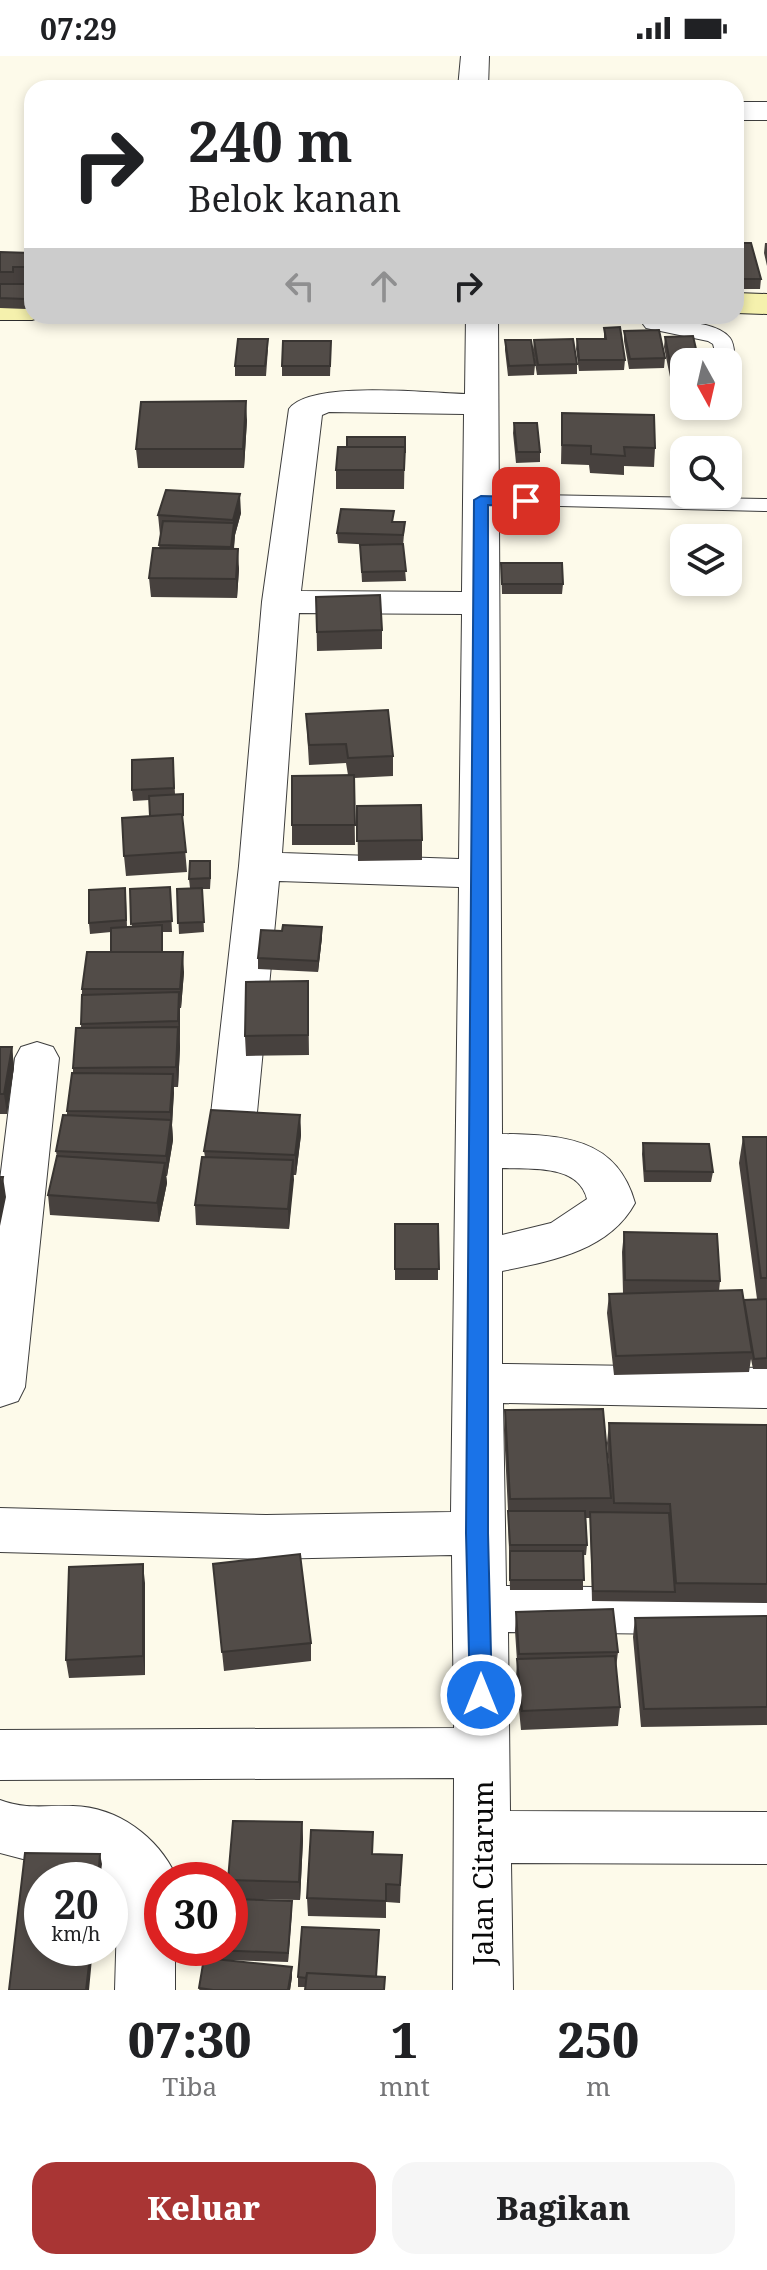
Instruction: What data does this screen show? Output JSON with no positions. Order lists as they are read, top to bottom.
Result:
{
  "streets": {
    "street": ["Jalan Citarum"]
  },
  "north": "bottom",
  "page": {
    "status": "07:29",
    "turn": ["240 m", "Belok kanan"],
    "speed": "20 km/h",
    "limit": "30",
    "eta": [
      "07:30",
      "Tiba",
      "1",
      "mnt",
      "250",
      "m"
    ],
    "buttons": ["Keluar", "Bagikan"]
  }
}
